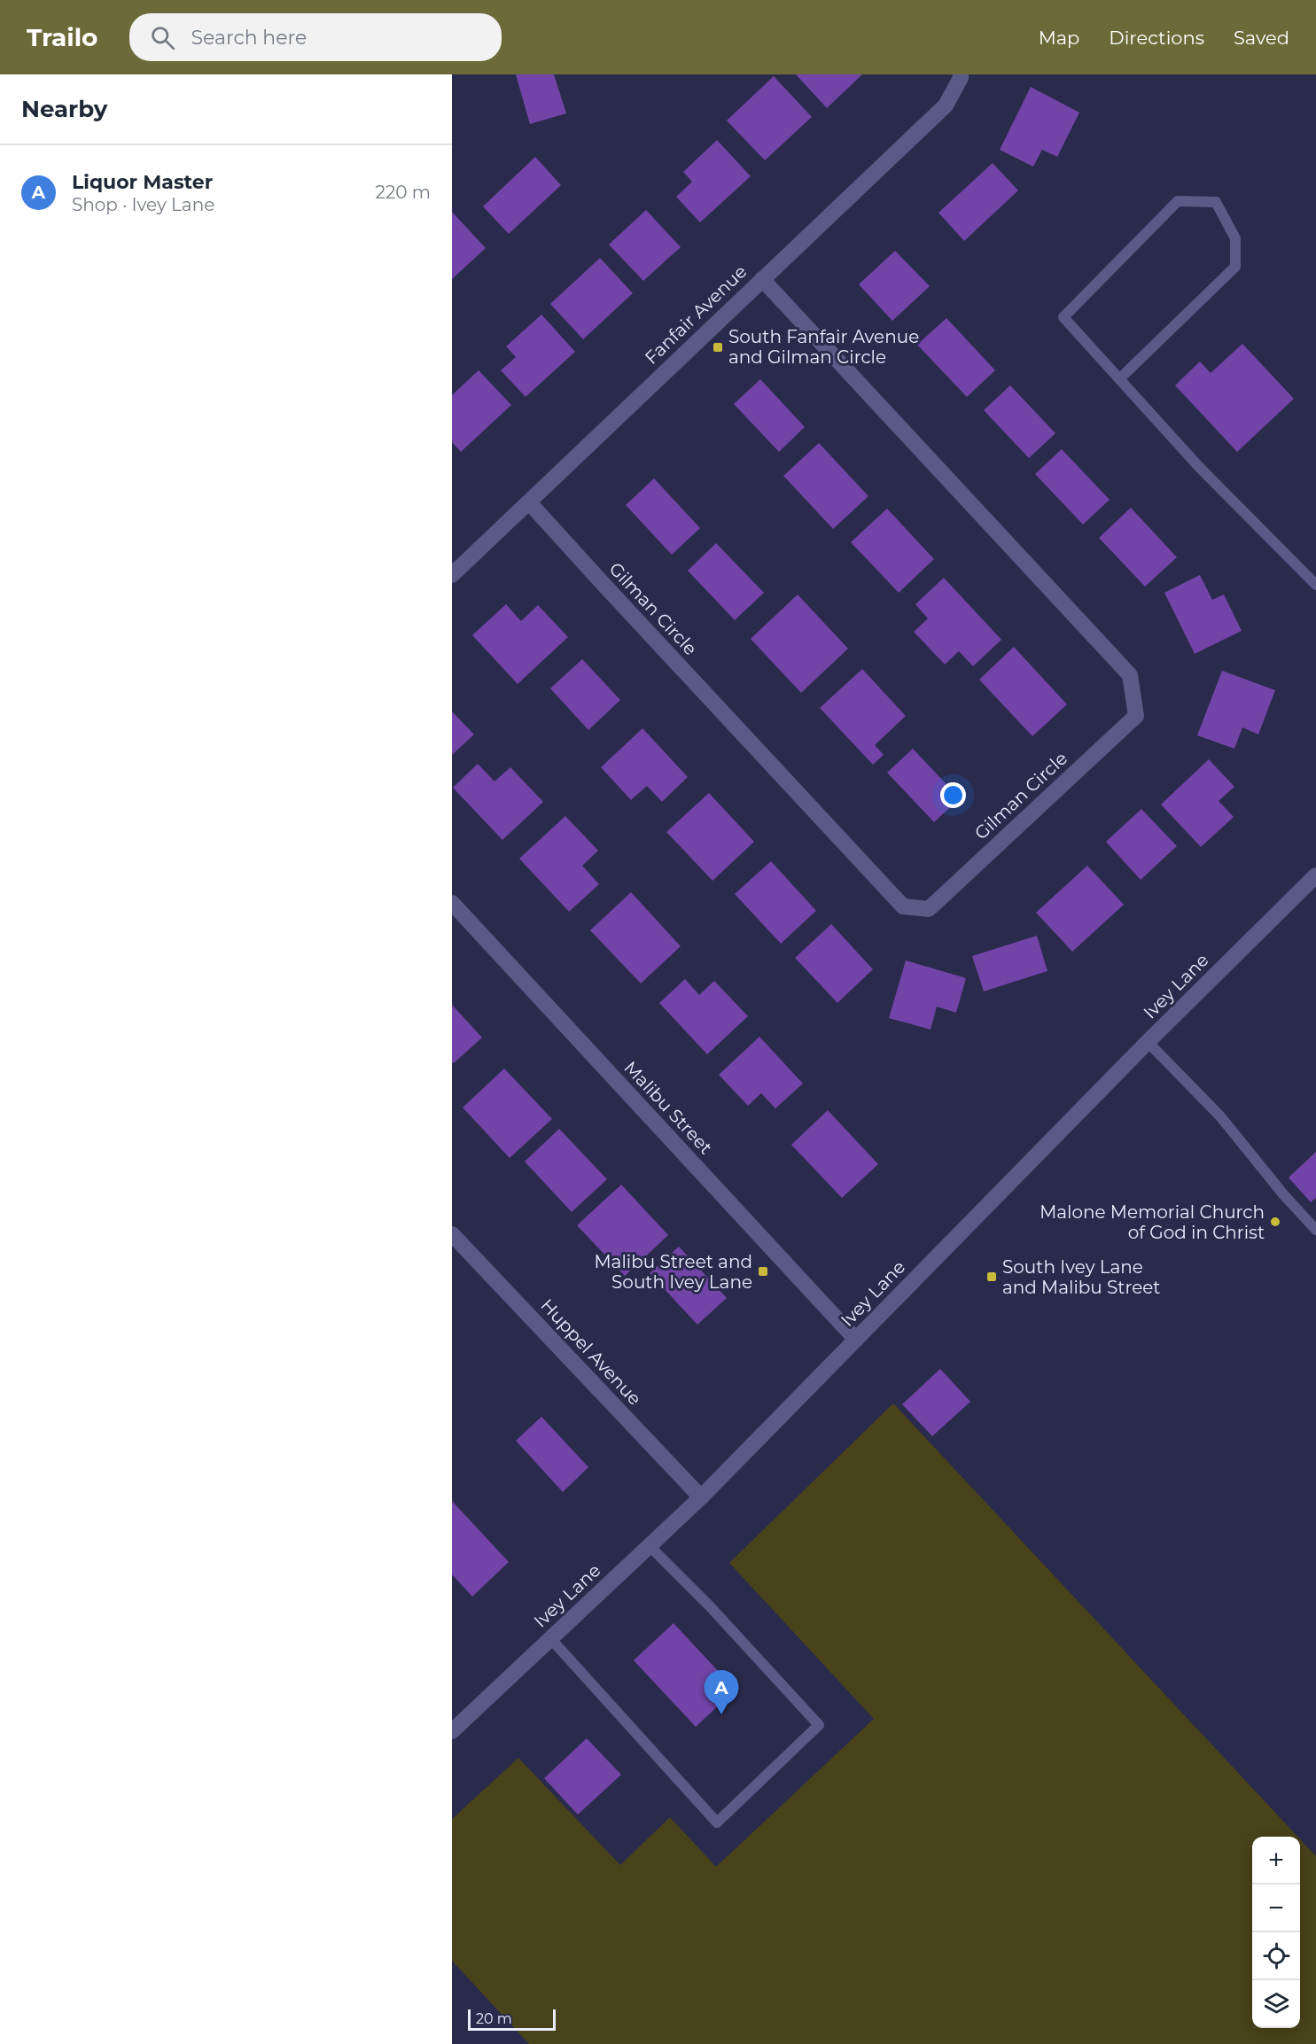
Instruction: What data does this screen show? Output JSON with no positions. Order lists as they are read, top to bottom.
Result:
{
  "streets": {
    "street": [
      "Fanfair Avenue",
      "Gilman Circle",
      "Ivey Lane",
      "Malibu Street",
      "Huppel Avenue"
    ]
  },
  "crossings": [
    ["Fanfair Avenue", "Gilman Circle"],
    ["Ivey Lane", "Malibu Street"],
    ["Ivey Lane", "Huppel Avenue"]
  ],
  "places": {
    "transit": ["South Fanfair Avenue and Gilman Circle", "Malibu Street and South Ivey Lane", "South Ivey Lane and Malibu Street"],
    "other": ["Malone Memorial Church of God in Christ"]
  },
  "scale_bar": "20 m",
  "page": {
    "header": "Trailo",
    "search": "Search here",
    "nav": ["Map", "Directions", "Saved"],
    "heading": "Nearby",
    "list": [
      {
        "mark": "A",
        "name": "Liquor Master",
        "note": "Shop · Ivey Lane",
        "value": "220 m"
      }
    ],
    "pins": "A",
    "map_buttons": ["+", "−"],
    "scale": "20 m"
  }
}
